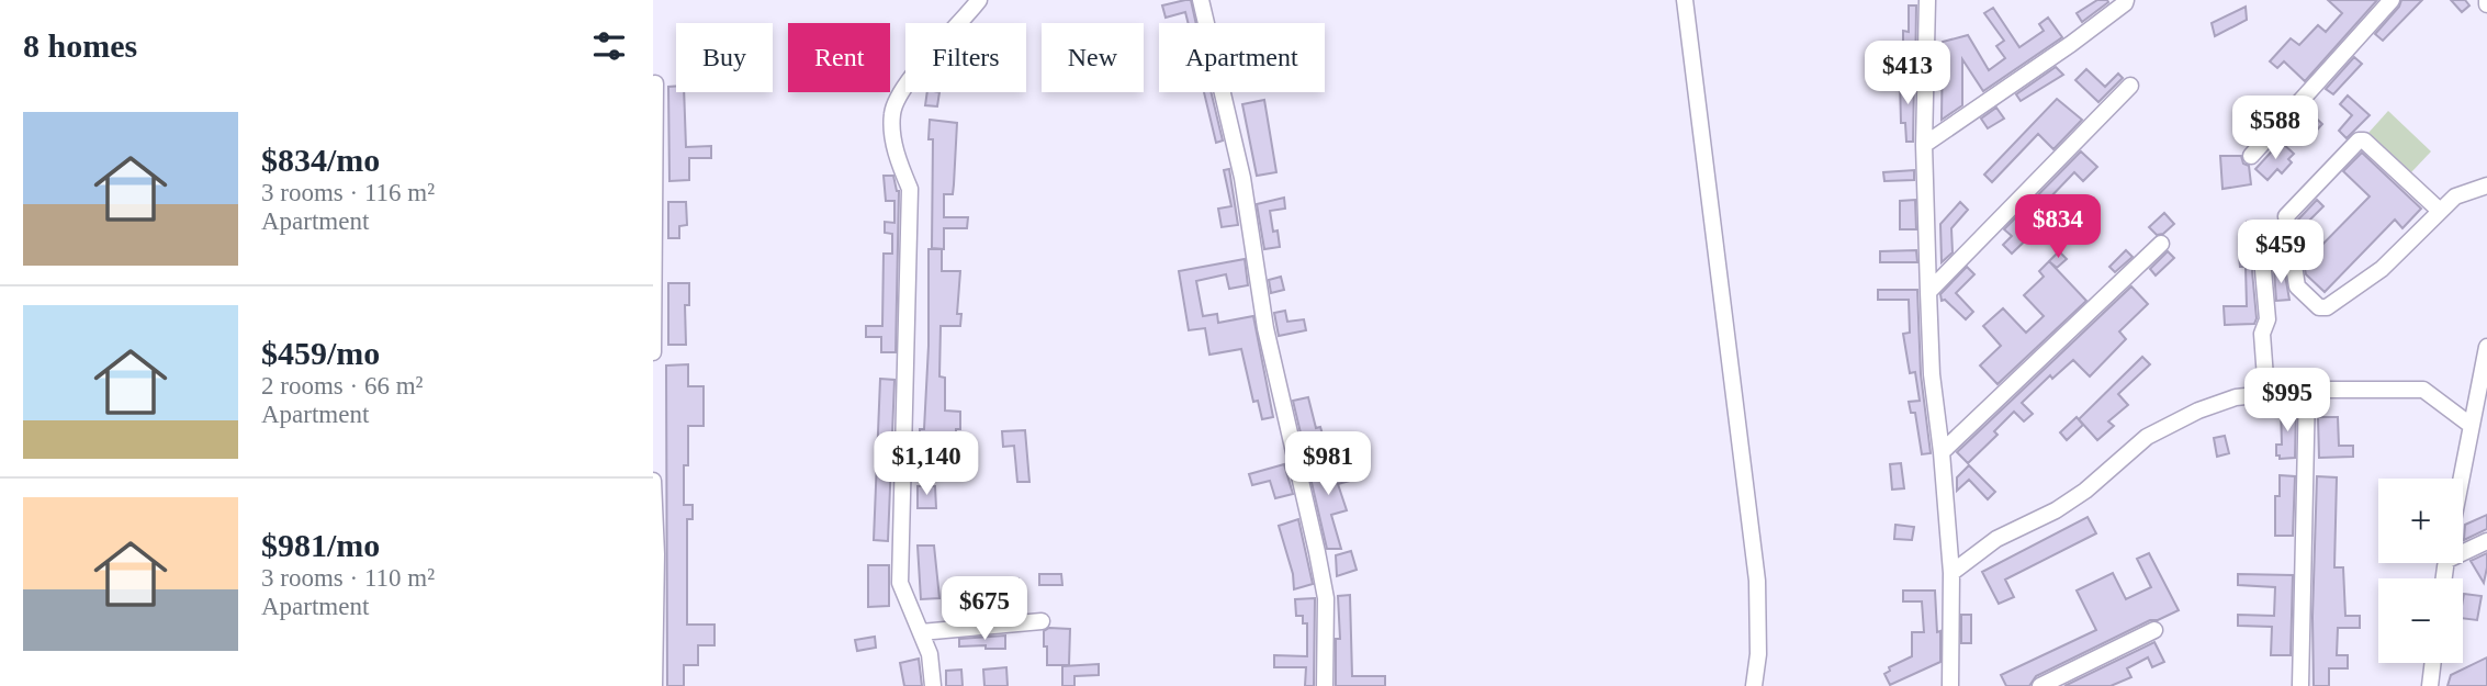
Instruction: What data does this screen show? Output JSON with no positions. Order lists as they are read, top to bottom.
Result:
{
  "page": {
    "heading": "8 homes",
    "chip": [
      "Buy",
      "Rent",
      "Filters",
      "New",
      "Apartment"
    ],
    "price": [
      "$413",
      "$588",
      "$834",
      "$459",
      "$995",
      "$1,140",
      "$981",
      "$675"
    ],
    "list": [
      {
        "name": "$834/mo",
        "note": "3 rooms · 116 m² · Apartment"
      },
      {
        "name": "$459/mo",
        "note": "2 rooms · 66 m² · Apartment"
      },
      {
        "name": "$981/mo",
        "note": "3 rooms · 110 m² · Apartment"
      }
    ],
    "map_buttons": ["+", "−"]
  }
}
